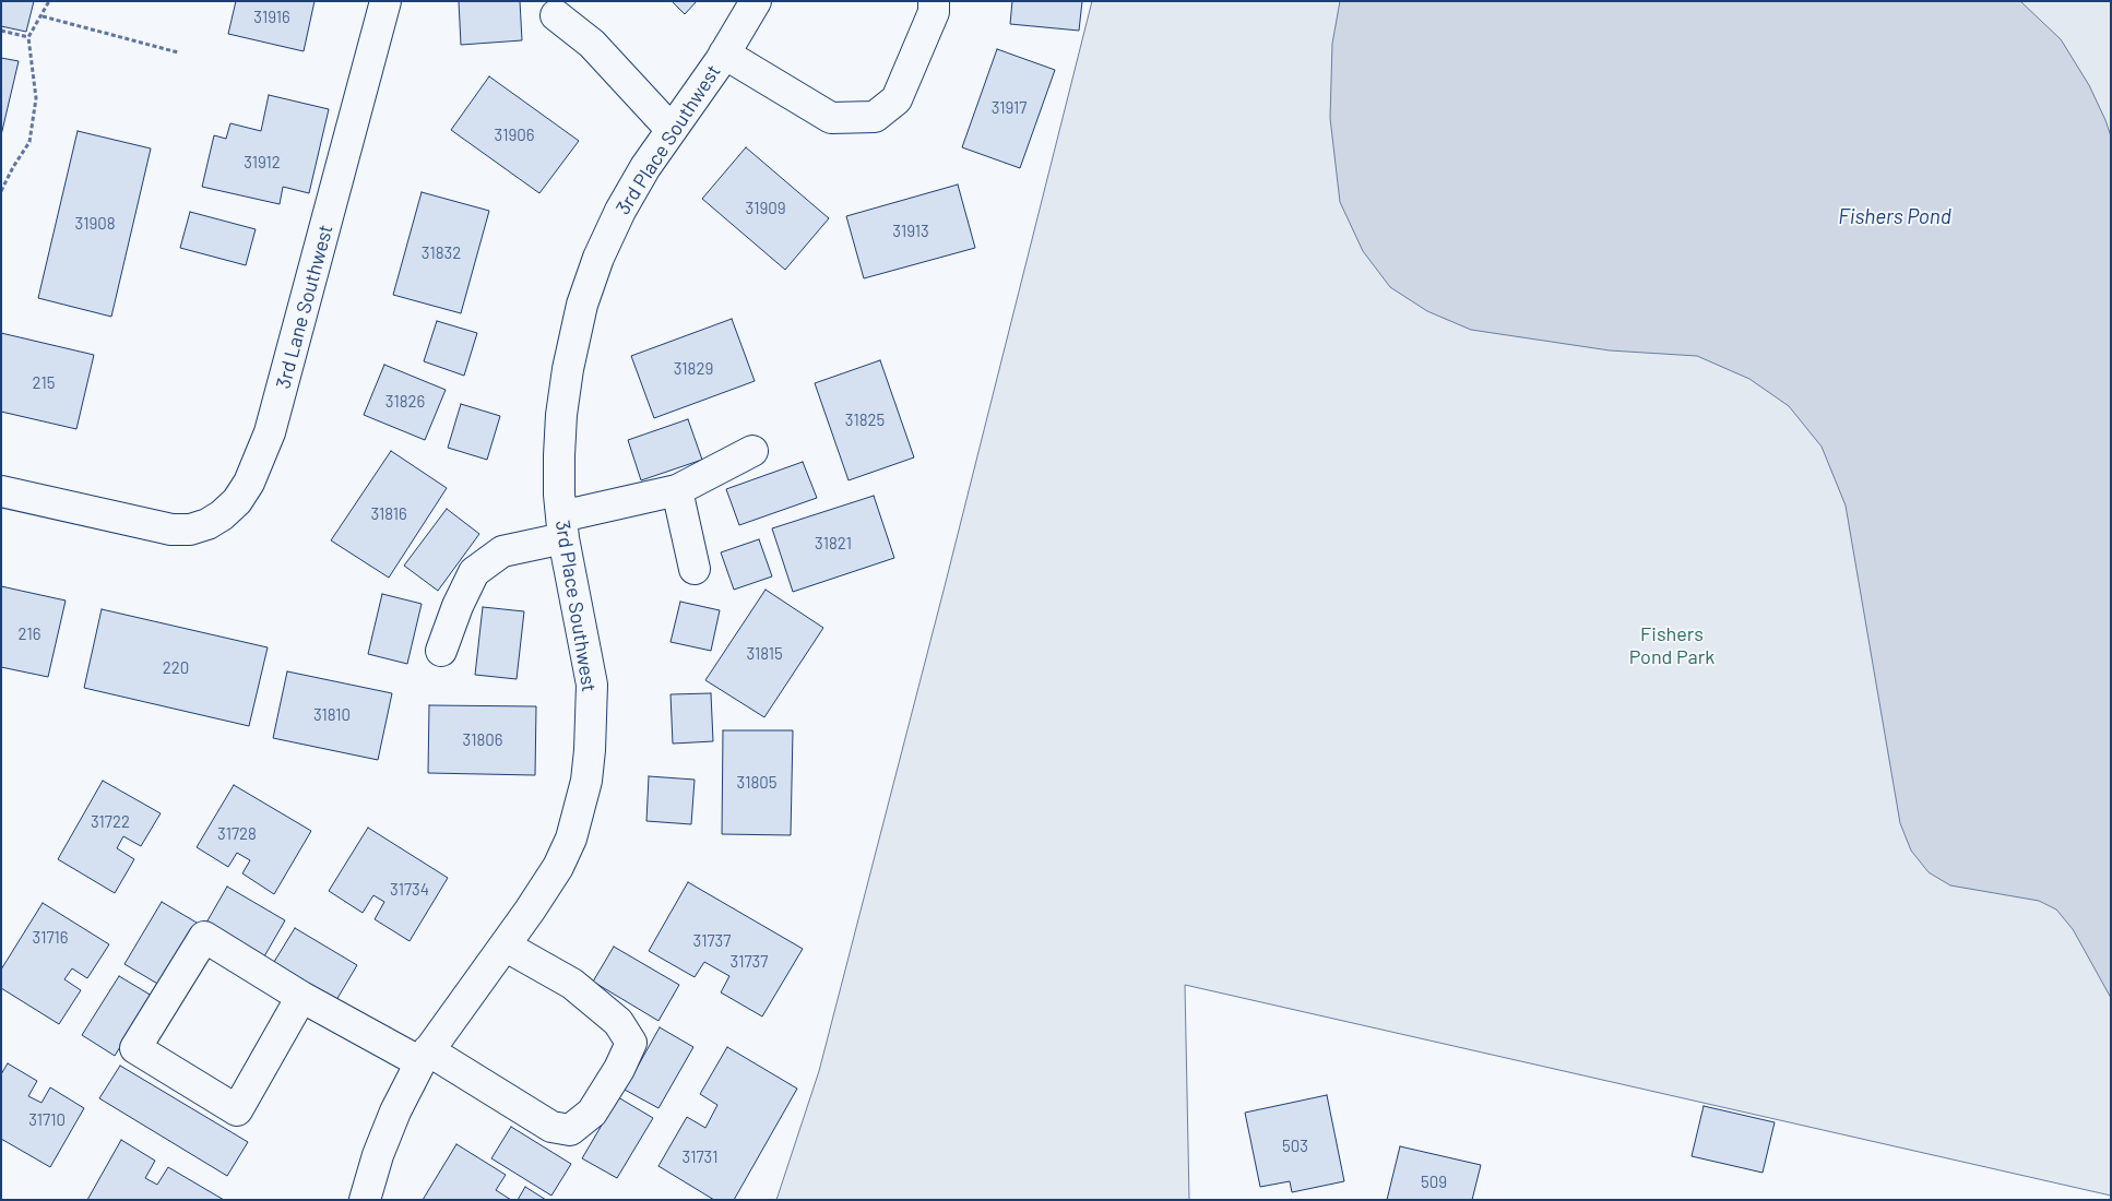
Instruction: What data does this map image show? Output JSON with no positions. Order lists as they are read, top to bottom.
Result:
{
  "streets": {
    "street": ["3rd Place Southwest", "3rd Lane Southwest"]
  },
  "water": ["Fishers Pond"],
  "parks": ["Fishers Pond Park"],
  "house_numbers": [
    "31916",
    "31917",
    "31906",
    "31912",
    "31909",
    "31908",
    "31913",
    "31832",
    "31829",
    "215",
    "31826",
    "31825",
    "31816",
    "31821",
    "216",
    "31815",
    "220",
    "31810",
    "31806",
    "31805",
    "31722",
    "31728",
    "31734",
    "31716",
    "31737",
    "31737",
    "31710",
    "503",
    "31731",
    "509"
  ]
}
